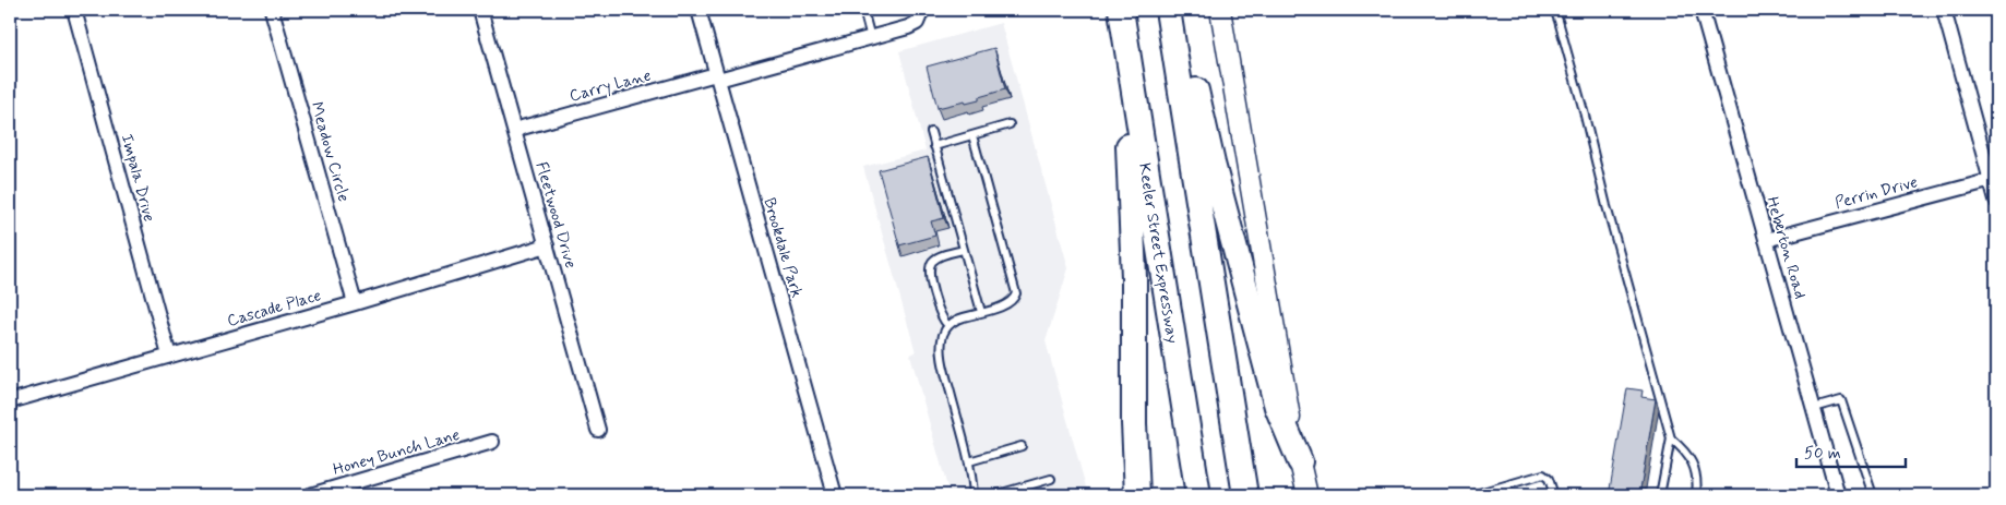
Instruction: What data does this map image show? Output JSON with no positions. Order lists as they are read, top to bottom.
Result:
{
  "streets": {
    "highway": ["Keeler Street Expressway"],
    "street": [
      "Carry Lane",
      "Meadow Circle",
      "Impala Drive",
      "Perrin Drive",
      "Fleetwood Drive",
      "Brookdale Park",
      "Heberton Road",
      "Cascade Place",
      "Honey Bunch Lane"
    ]
  },
  "crossings": [
    ["Carry Lane", "Fleetwood Drive"],
    ["Carry Lane", "Brookdale Park"],
    ["Meadow Circle", "Cascade Place"],
    ["Impala Drive", "Cascade Place"],
    ["Perrin Drive", "Heberton Road"],
    ["Fleetwood Drive", "Cascade Place"]
  ],
  "scale_bar": "50 m"
}
